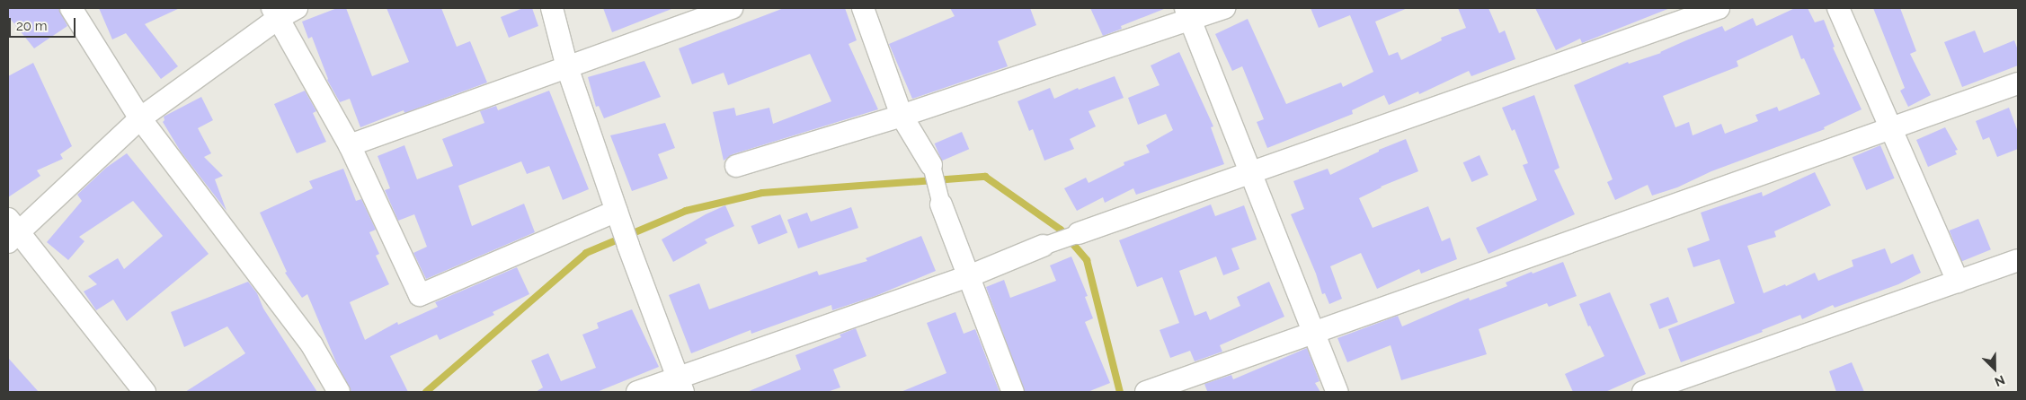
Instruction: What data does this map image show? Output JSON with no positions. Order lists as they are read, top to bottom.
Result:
{
  "scale_bar": "20 m",
  "north": "bottom right"
}
